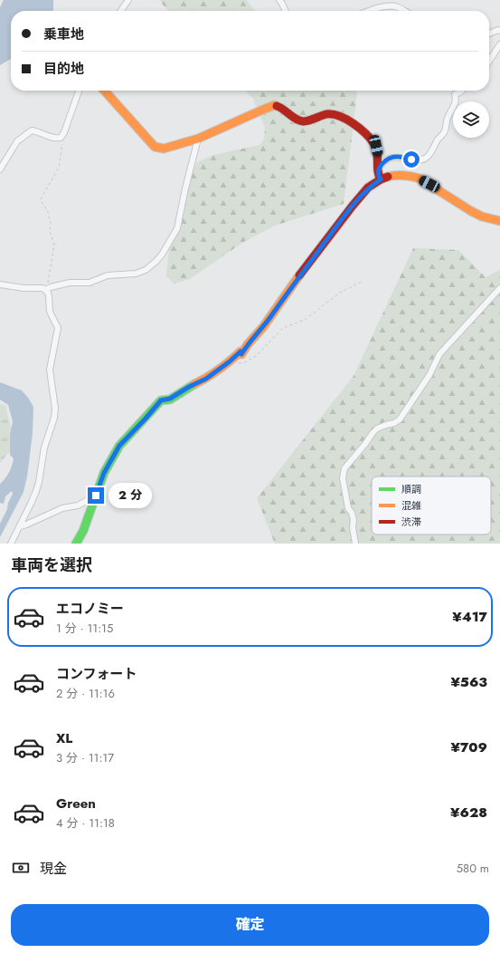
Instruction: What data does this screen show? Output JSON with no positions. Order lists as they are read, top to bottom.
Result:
{
  "legend": ["順調", "混雑", "渋滞"],
  "page": {
    "banner": ["乗車地", "目的地"],
    "bubble": "2 分",
    "heading": "車両を選択",
    "list": [
      {
        "name": "エコノミー",
        "note": "1 分 · 11:15",
        "value": "¥417"
      },
      {
        "name": "コンフォート",
        "note": "2 分 · 11:16",
        "value": "¥563"
      },
      {
        "name": "XL",
        "note": "3 分 · 11:17",
        "value": "¥709"
      },
      {
        "name": "Green",
        "note": "4 分 · 11:18",
        "value": "¥628"
      }
    ],
    "pay": ["現金", "580 m"],
    "buttons": "確定"
  }
}
